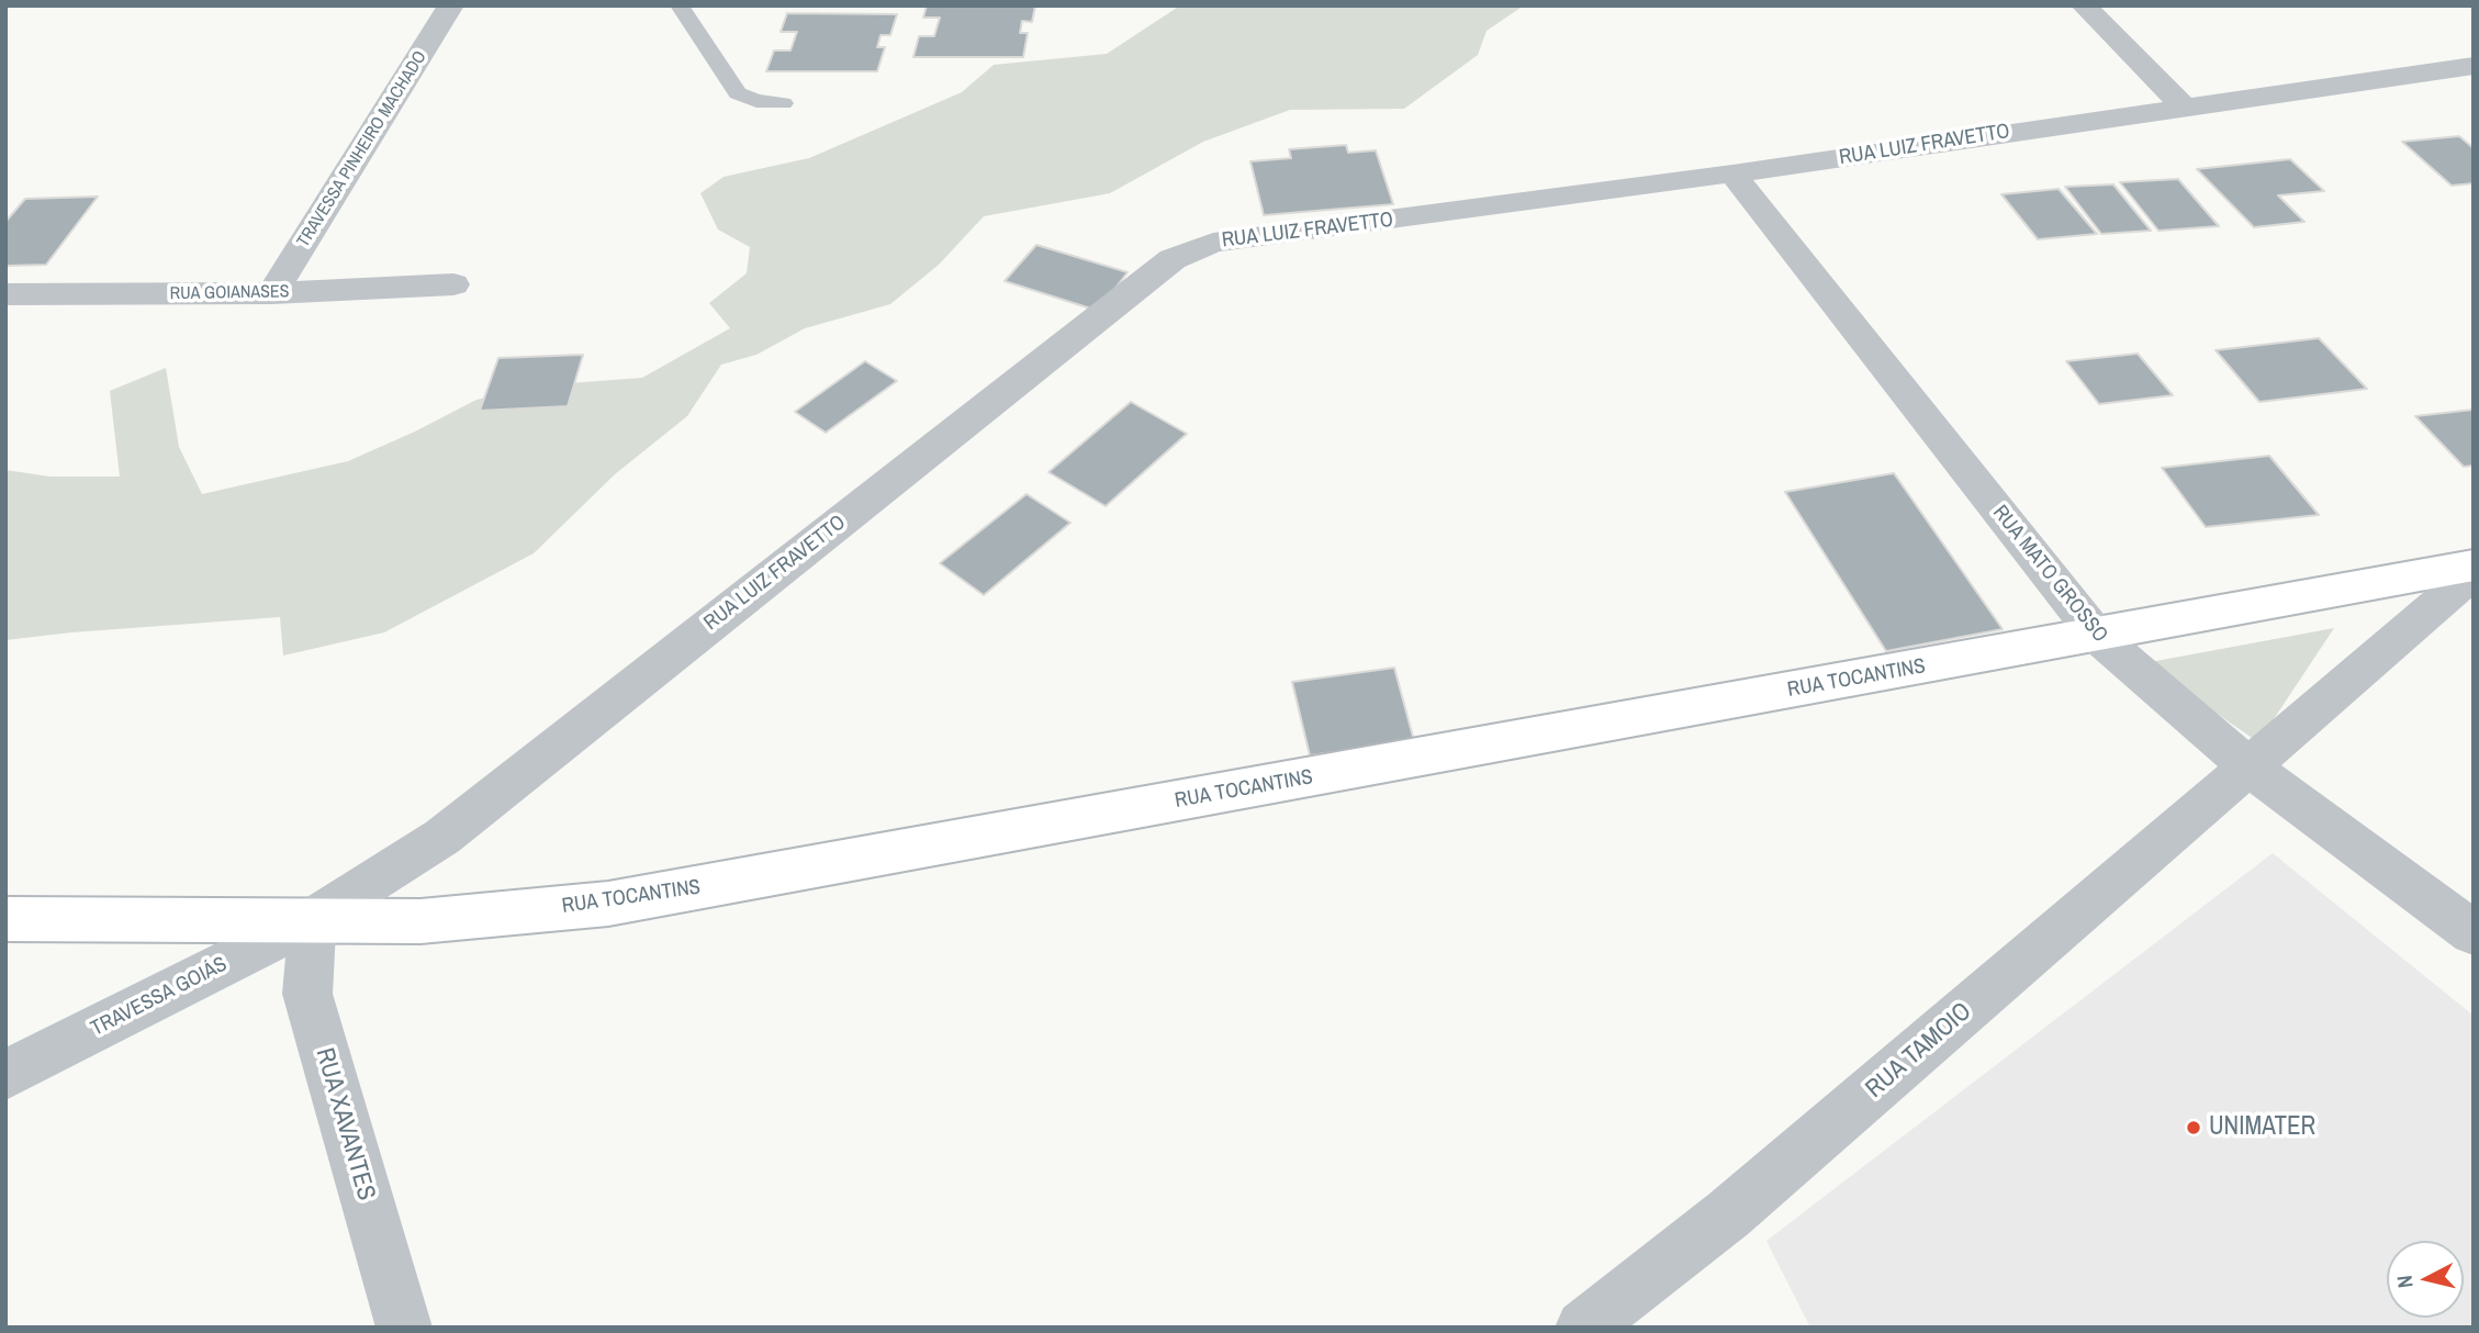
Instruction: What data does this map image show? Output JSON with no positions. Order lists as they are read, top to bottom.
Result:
{
  "streets": {
    "main road": ["RUA TOCANTINS"],
    "street": [
      "RUA LUIZ FRAVETTO",
      "TRAVESSA PINHEIRO MACHADO",
      "RUA GOIANASES",
      "RUA MATO GROSSO",
      "TRAVESSA GOIÁS",
      "RUA TAMOIO",
      "RUA XAVANTES"
    ]
  },
  "crossings": [
    ["RUA LUIZ FRAVETTO", "RUA MATO GROSSO"],
    ["RUA LUIZ FRAVETTO", "RUA TOCANTINS"],
    ["RUA LUIZ FRAVETTO", "TRAVESSA GOIÁS"],
    ["RUA LUIZ FRAVETTO", "RUA XAVANTES"],
    ["TRAVESSA PINHEIRO MACHADO", "RUA GOIANASES"],
    ["RUA MATO GROSSO", "RUA TOCANTINS"],
    ["RUA MATO GROSSO", "RUA TAMOIO"],
    ["RUA TOCANTINS", "TRAVESSA GOIÁS"],
    ["RUA TOCANTINS", "RUA XAVANTES"],
    ["TRAVESSA GOIÁS", "RUA XAVANTES"]
  ],
  "places": ["UNIMATER"],
  "north": "left"
}
